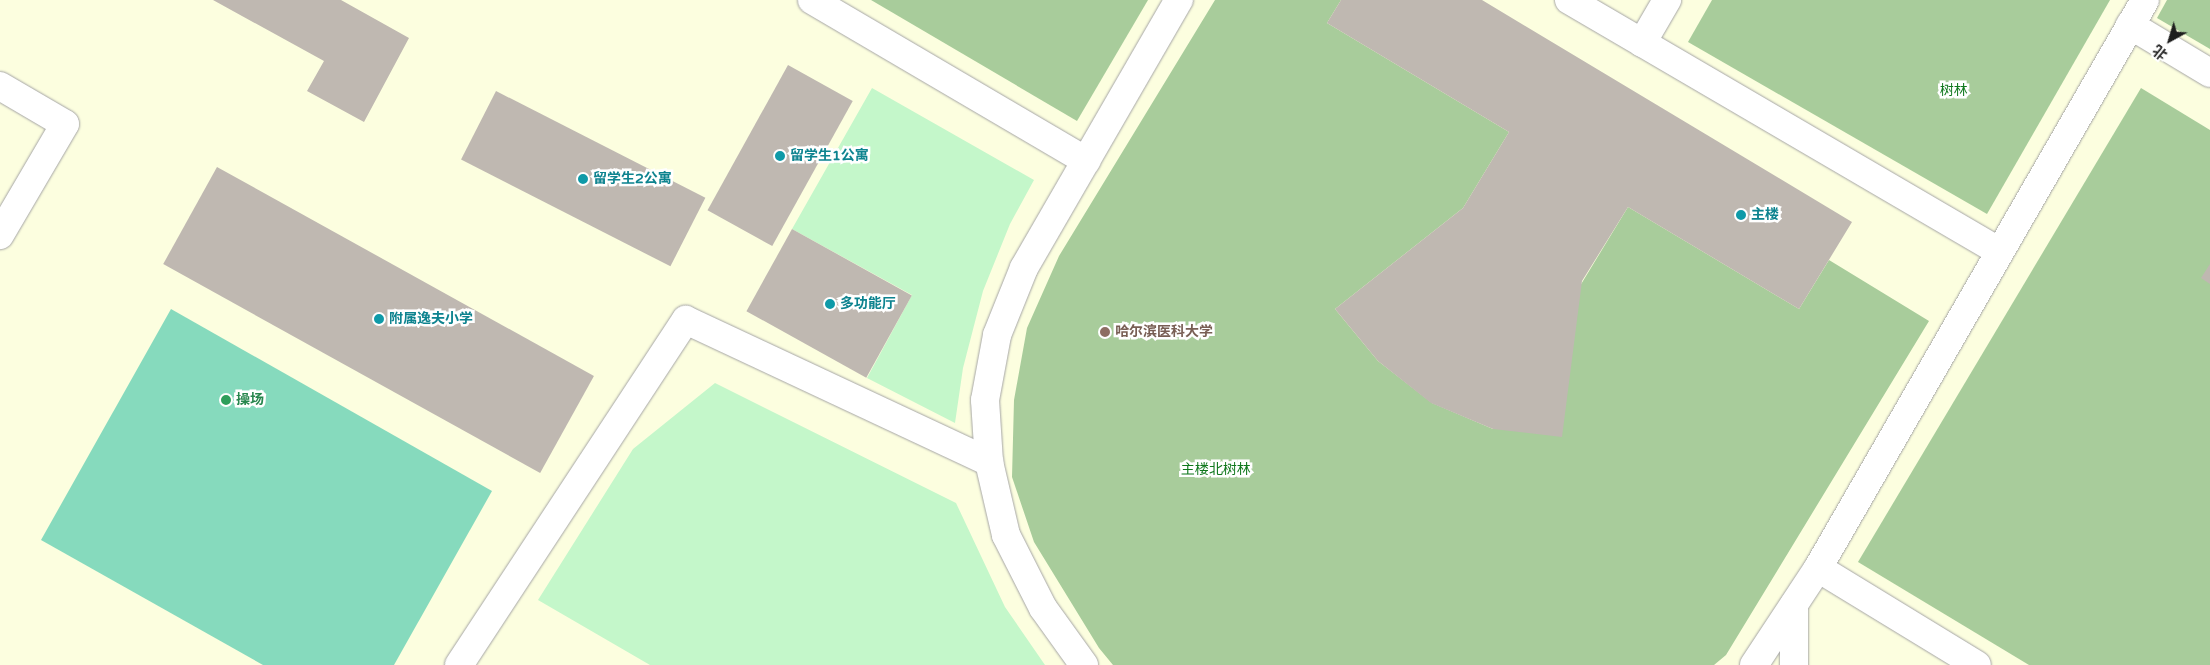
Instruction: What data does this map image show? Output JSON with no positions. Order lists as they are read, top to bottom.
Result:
{
  "parks": ["树林", "主楼北树林"],
  "places": [
    "留学生1公寓",
    "留学生2公寓",
    "主楼",
    "多功能厅",
    "附属逸夫小学",
    "哈尔滨医科大学",
    "操场"
  ],
  "north": "bottom left"
}
